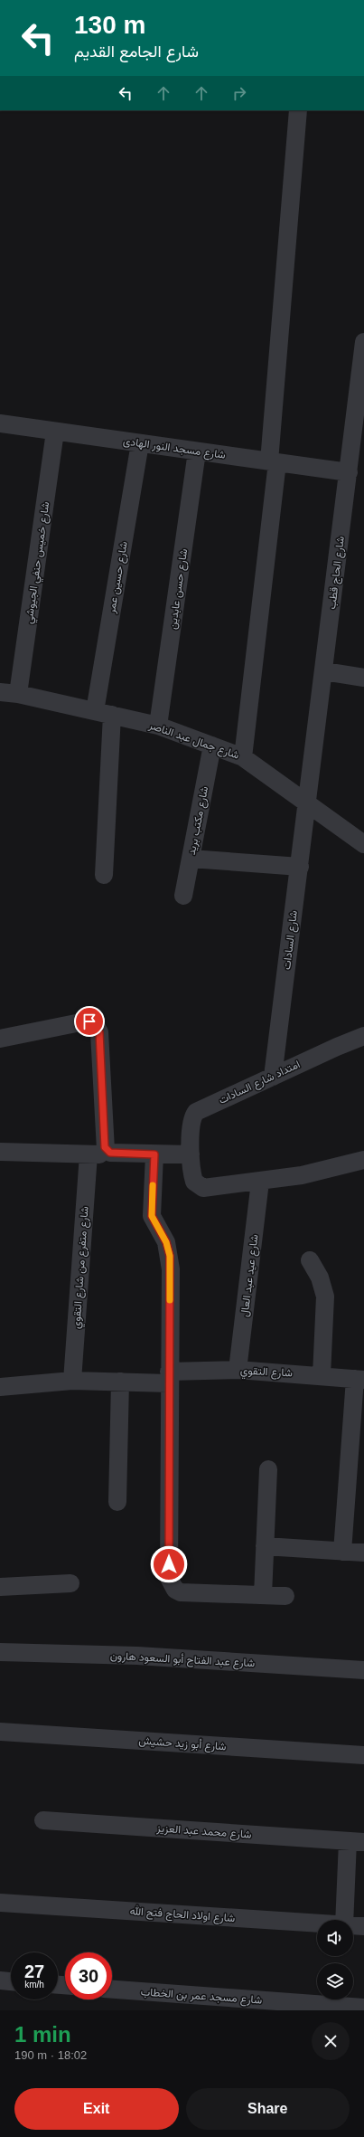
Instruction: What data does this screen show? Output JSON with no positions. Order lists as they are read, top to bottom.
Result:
{
  "streets": {
    "street": [
      "شارع مسجد النور الهادى",
      "شارع خميس حنفي الجيوشي",
      "شارع الحاج قطب",
      "شارع حسين عمر",
      "شارع حسن عابدين",
      "شارع جمال عبد الناصر",
      "شارع مكتب بريد",
      "شارع السادات",
      "امتداد شارع السادات",
      "شارع متفرع من شارع التقوي",
      "شارع عيد عبد العال",
      "شارع التقوي",
      "شارع عبد الفتاح أبو السعود هارون",
      "شارع أبو زيد حشيش",
      "شارع محمد عبد العزيز",
      "شارع اولاد الحاج فتح الله",
      "شارع مسجد عمر بن الخطاب"
    ]
  },
  "crossings": [
    ["شارع مسجد النور الهادى", "شارع خميس حنفي الجيوشي"],
    ["شارع مسجد النور الهادى", "شارع الحاج قطب"],
    ["شارع مسجد النور الهادى", "شارع حسين عمر"],
    ["شارع مسجد النور الهادى", "شارع حسن عابدين"],
    ["شارع خميس حنفي الجيوشي", "شارع جمال عبد الناصر"],
    ["شارع الحاج قطب", "شارع جمال عبد الناصر"],
    ["شارع الحاج قطب", "شارع السادات"],
    ["شارع حسين عمر", "شارع جمال عبد الناصر"],
    ["شارع حسن عابدين", "شارع جمال عبد الناصر"],
    ["شارع جمال عبد الناصر", "شارع مكتب بريد"],
    ["شارع جمال عبد الناصر", "شارع السادات"],
    ["شارع السادات", "امتداد شارع السادات"],
    ["امتداد شارع السادات", "شارع عيد عبد العال"],
    ["شارع متفرع من شارع التقوي", "شارع التقوي"],
    ["شارع عيد عبد العال", "شارع التقوي"]
  ],
  "page": {
    "turn": ["130 m", "شارع الجامع القديم"],
    "speed": "27 km/h",
    "limit": "30",
    "heading": ["1 min", "190 m · 18:02"],
    "buttons": ["Exit", "Share"]
  }
}
